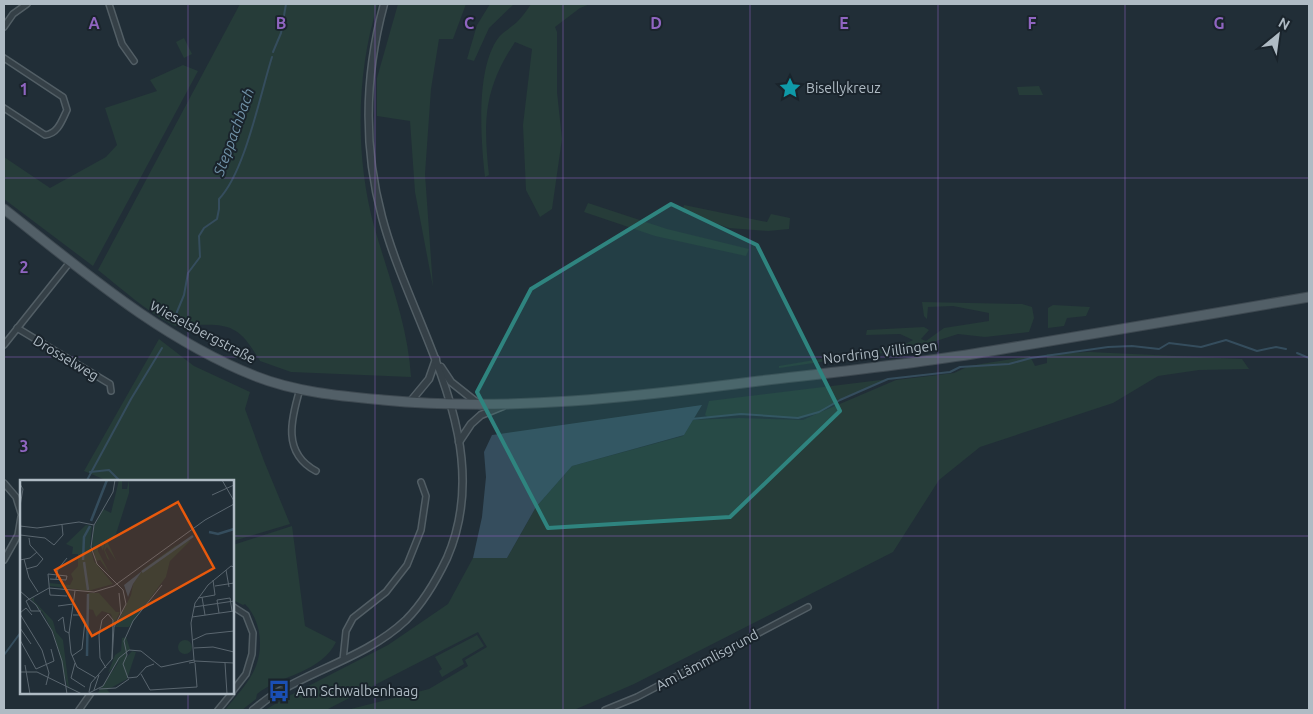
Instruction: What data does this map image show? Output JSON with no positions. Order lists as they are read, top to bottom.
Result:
{
  "streets": {
    "main road": ["Wieselsbergstraße", "Nordring Villingen"],
    "street": ["Drosselweg", "Am Lämmlisgrund"]
  },
  "crossings": [
    ["Wieselsbergstraße", "Nordring Villingen"]
  ],
  "water": ["Steppachbach"],
  "places": {
    "place": ["Bisellykreuz"],
    "bus stop": ["Am Schwalbenhaag"]
  },
  "north": "top right",
  "grid": {
    "columns": [
      "A",
      "B",
      "C",
      "D",
      "E",
      "F",
      "G"
    ],
    "rows": ["1", "2", "3"]
  }
}
